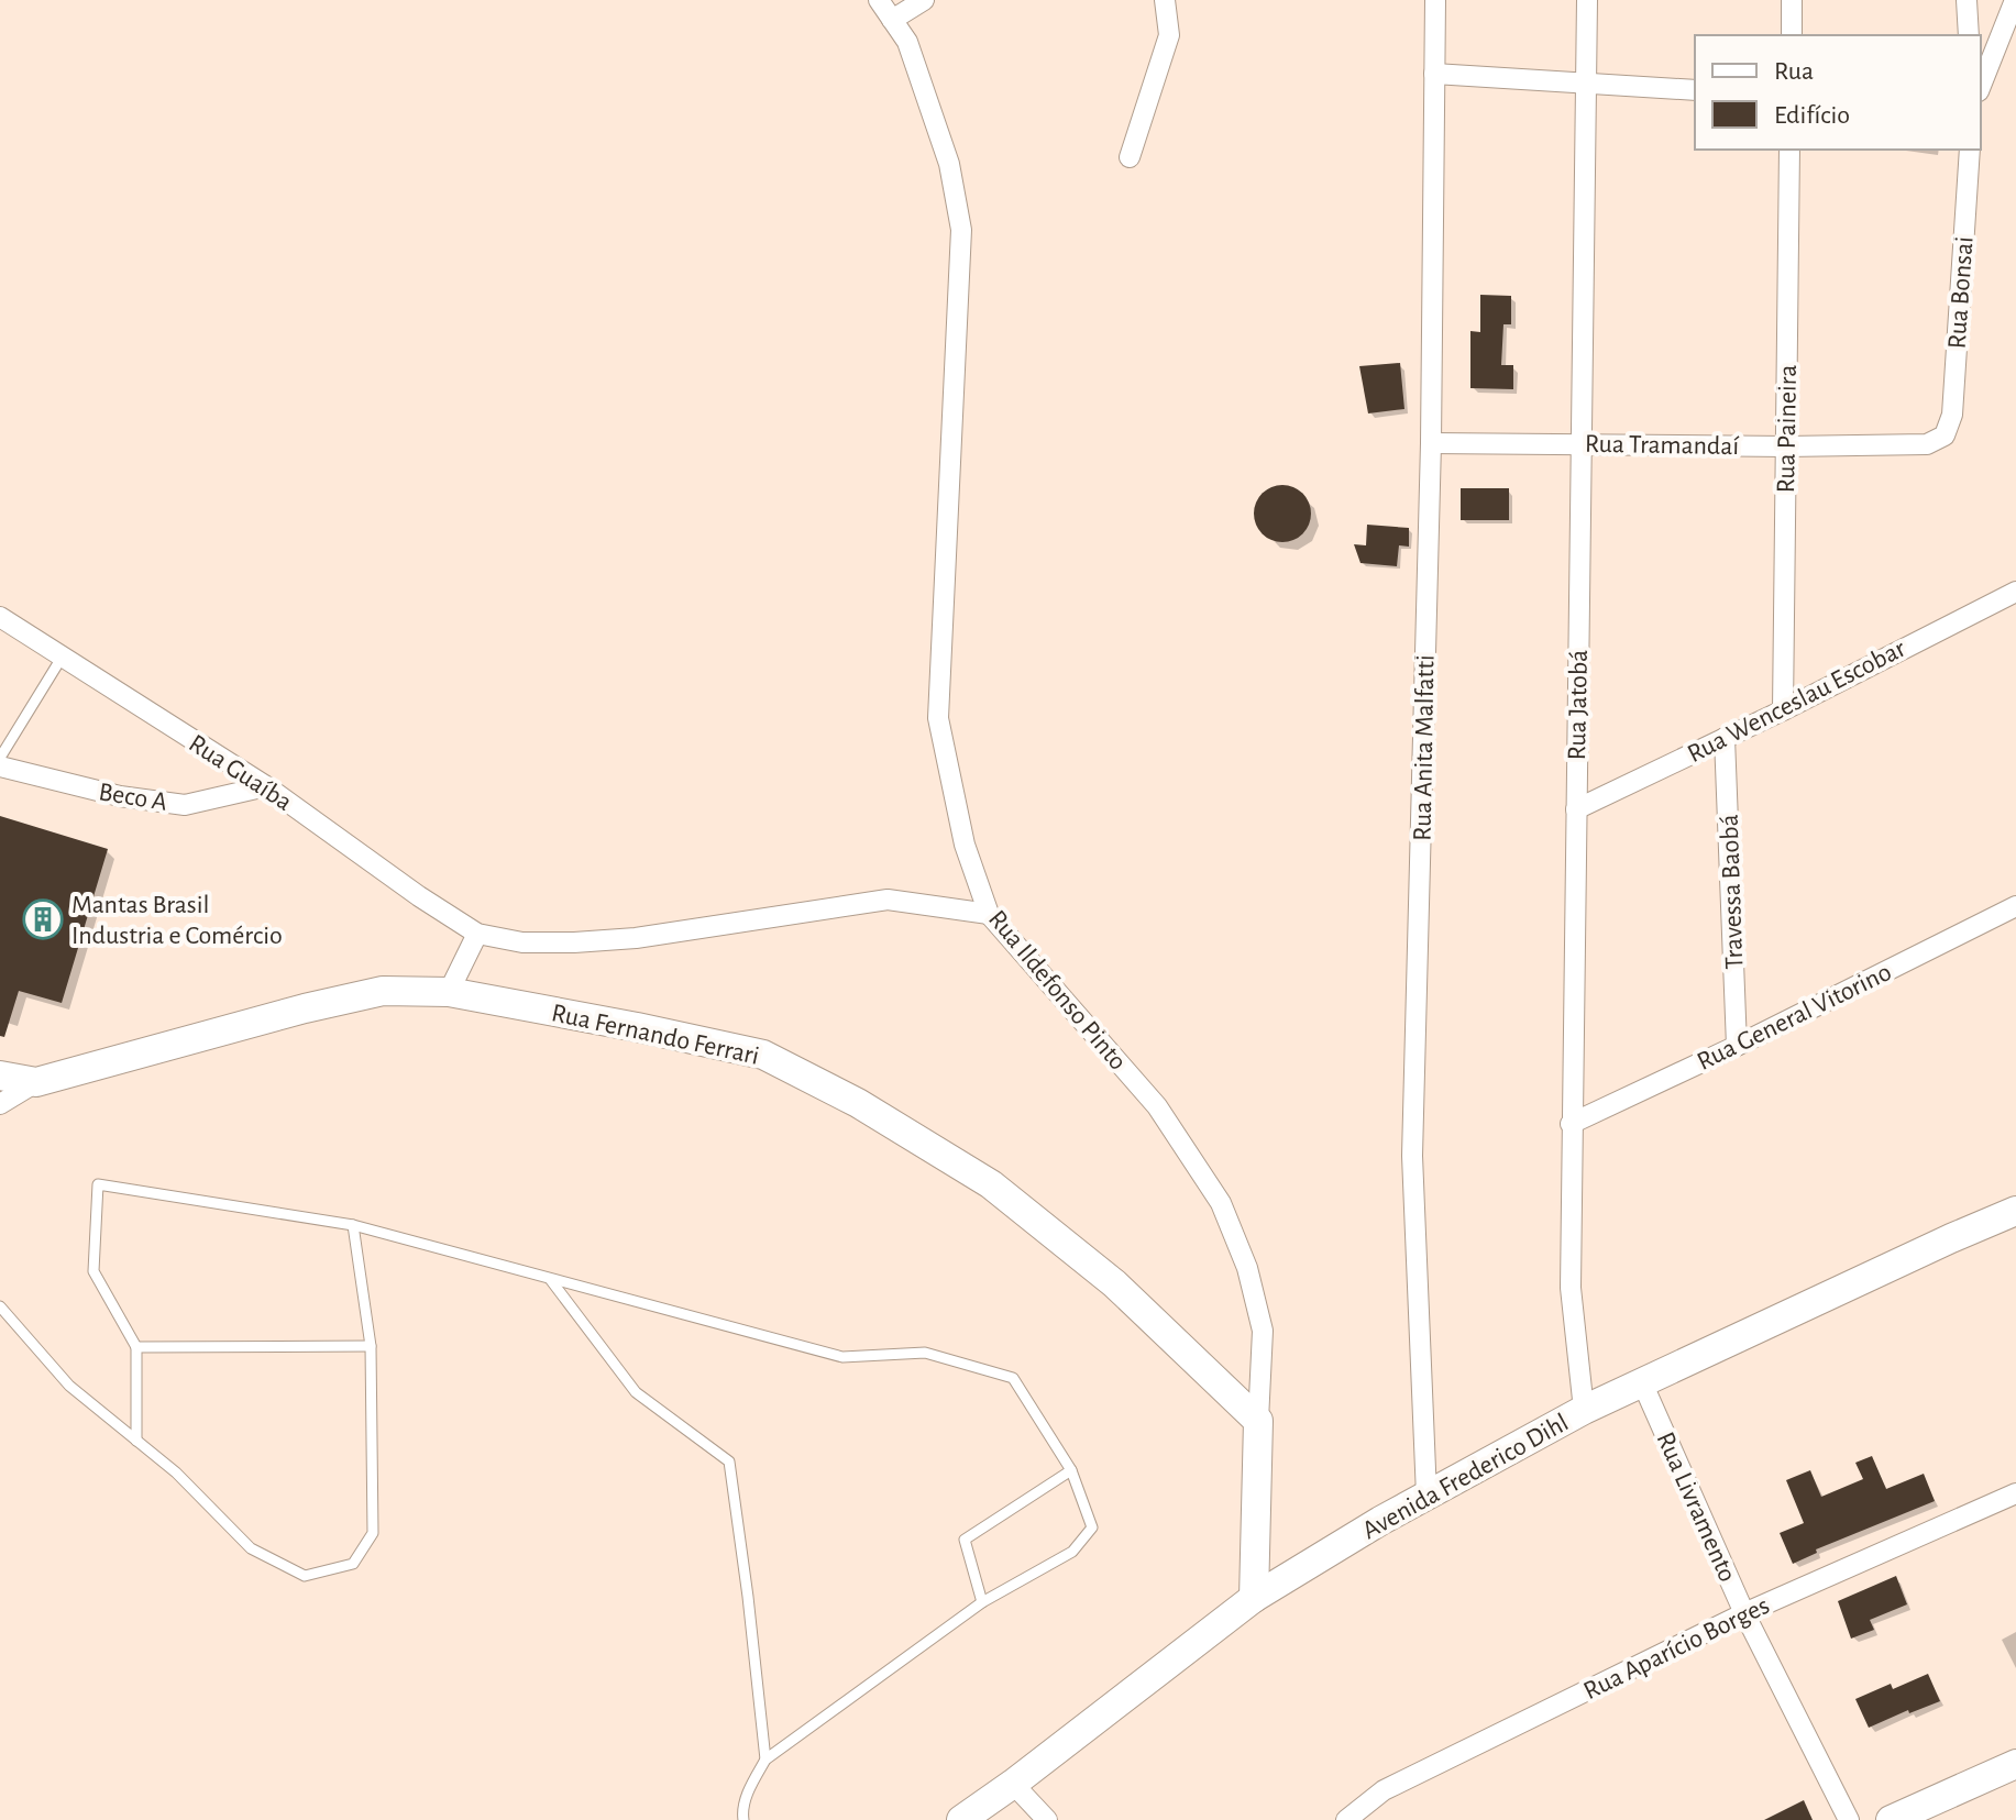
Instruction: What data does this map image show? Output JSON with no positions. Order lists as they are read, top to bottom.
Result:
{
  "streets": {
    "main road": ["Rua Ildefonso Pinto", "Rua Fernando Ferrari", "Avenida Frederico Dihl"],
    "street": [
      "Rua Bonsai",
      "Rua Paineira",
      "Rua Tramandaí",
      "Rua Wenceslau Escobar",
      "Rua Jatobá",
      "Rua Anita Malfatti",
      "Rua Guaíba",
      "Beco A",
      "Travessa Baobá",
      "Rua General Vitorino",
      "Rua Livramento",
      "Rua Aparício Borges"
    ]
  },
  "crossings": [
    ["Rua Bonsai", "Rua Tramandaí"],
    ["Rua Paineira", "Rua Tramandaí"],
    ["Rua Paineira", "Rua Wenceslau Escobar"],
    ["Rua Tramandaí", "Rua Jatobá"],
    ["Rua Tramandaí", "Rua Anita Malfatti"],
    ["Rua Wenceslau Escobar", "Rua Jatobá"],
    ["Rua Wenceslau Escobar", "Travessa Baobá"],
    ["Rua Jatobá", "Rua General Vitorino"],
    ["Rua Jatobá", "Avenida Frederico Dihl"],
    ["Rua Anita Malfatti", "Avenida Frederico Dihl"],
    ["Rua Guaíba", "Beco A"],
    ["Rua Guaíba", "Rua Ildefonso Pinto"],
    ["Travessa Baobá", "Rua General Vitorino"],
    ["Rua Ildefonso Pinto", "Rua Fernando Ferrari"],
    ["Rua Ildefonso Pinto", "Avenida Frederico Dihl"],
    ["Avenida Frederico Dihl", "Rua Livramento"],
    ["Rua Livramento", "Rua Aparício Borges"]
  ],
  "places": {
    "building": ["Mantas Brasil Industria e Comércio"]
  },
  "legend": ["Rua", "Edifício"]
}
